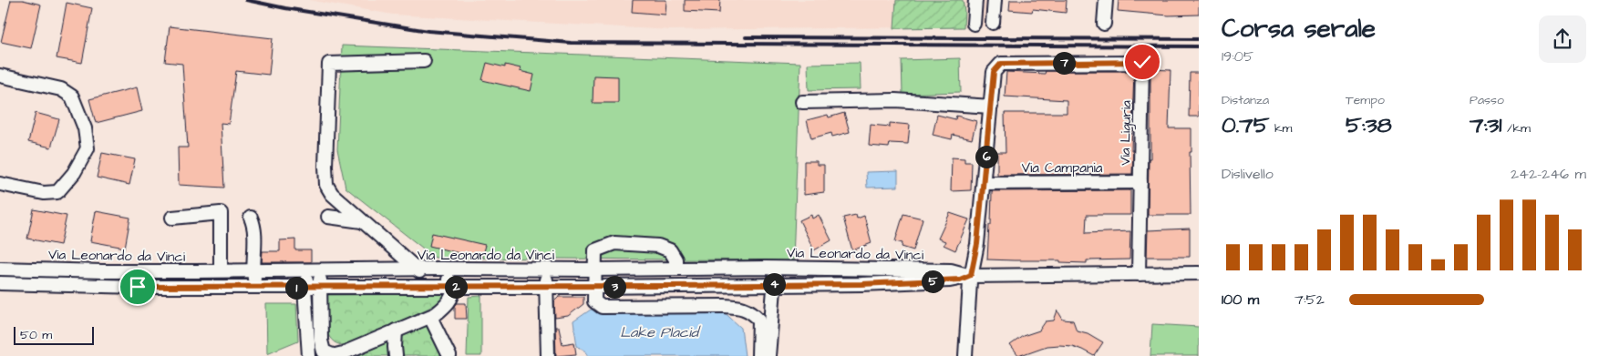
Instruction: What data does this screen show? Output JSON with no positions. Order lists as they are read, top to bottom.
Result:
{
  "streets": {
    "street": ["Via Liguria", "Via Campania", "Via Leonardo da Vinci"]
  },
  "crossings": [
    ["Via Liguria", "Via Campania"],
    ["Via Liguria", "Via Leonardo da Vinci"]
  ],
  "water": ["Lake Placid"],
  "scale_bar": "50 m",
  "page": {
    "heading": ["Corsa serale", "19:05"],
    "pins": [
      "7",
      "6",
      "5",
      "4",
      "2",
      "3",
      "1"
    ],
    "stats": [
      ["Distanza", "0.75 km"],
      ["Tempo", "5:38"],
      ["Passo", "7:31 /km"]
    ],
    "chart": ["Dislivello", "242–246 m"],
    "list": [
      {
        "name": "100 m",
        "note": "7:52"
      }
    ],
    "scale": "50 m"
  }
}
